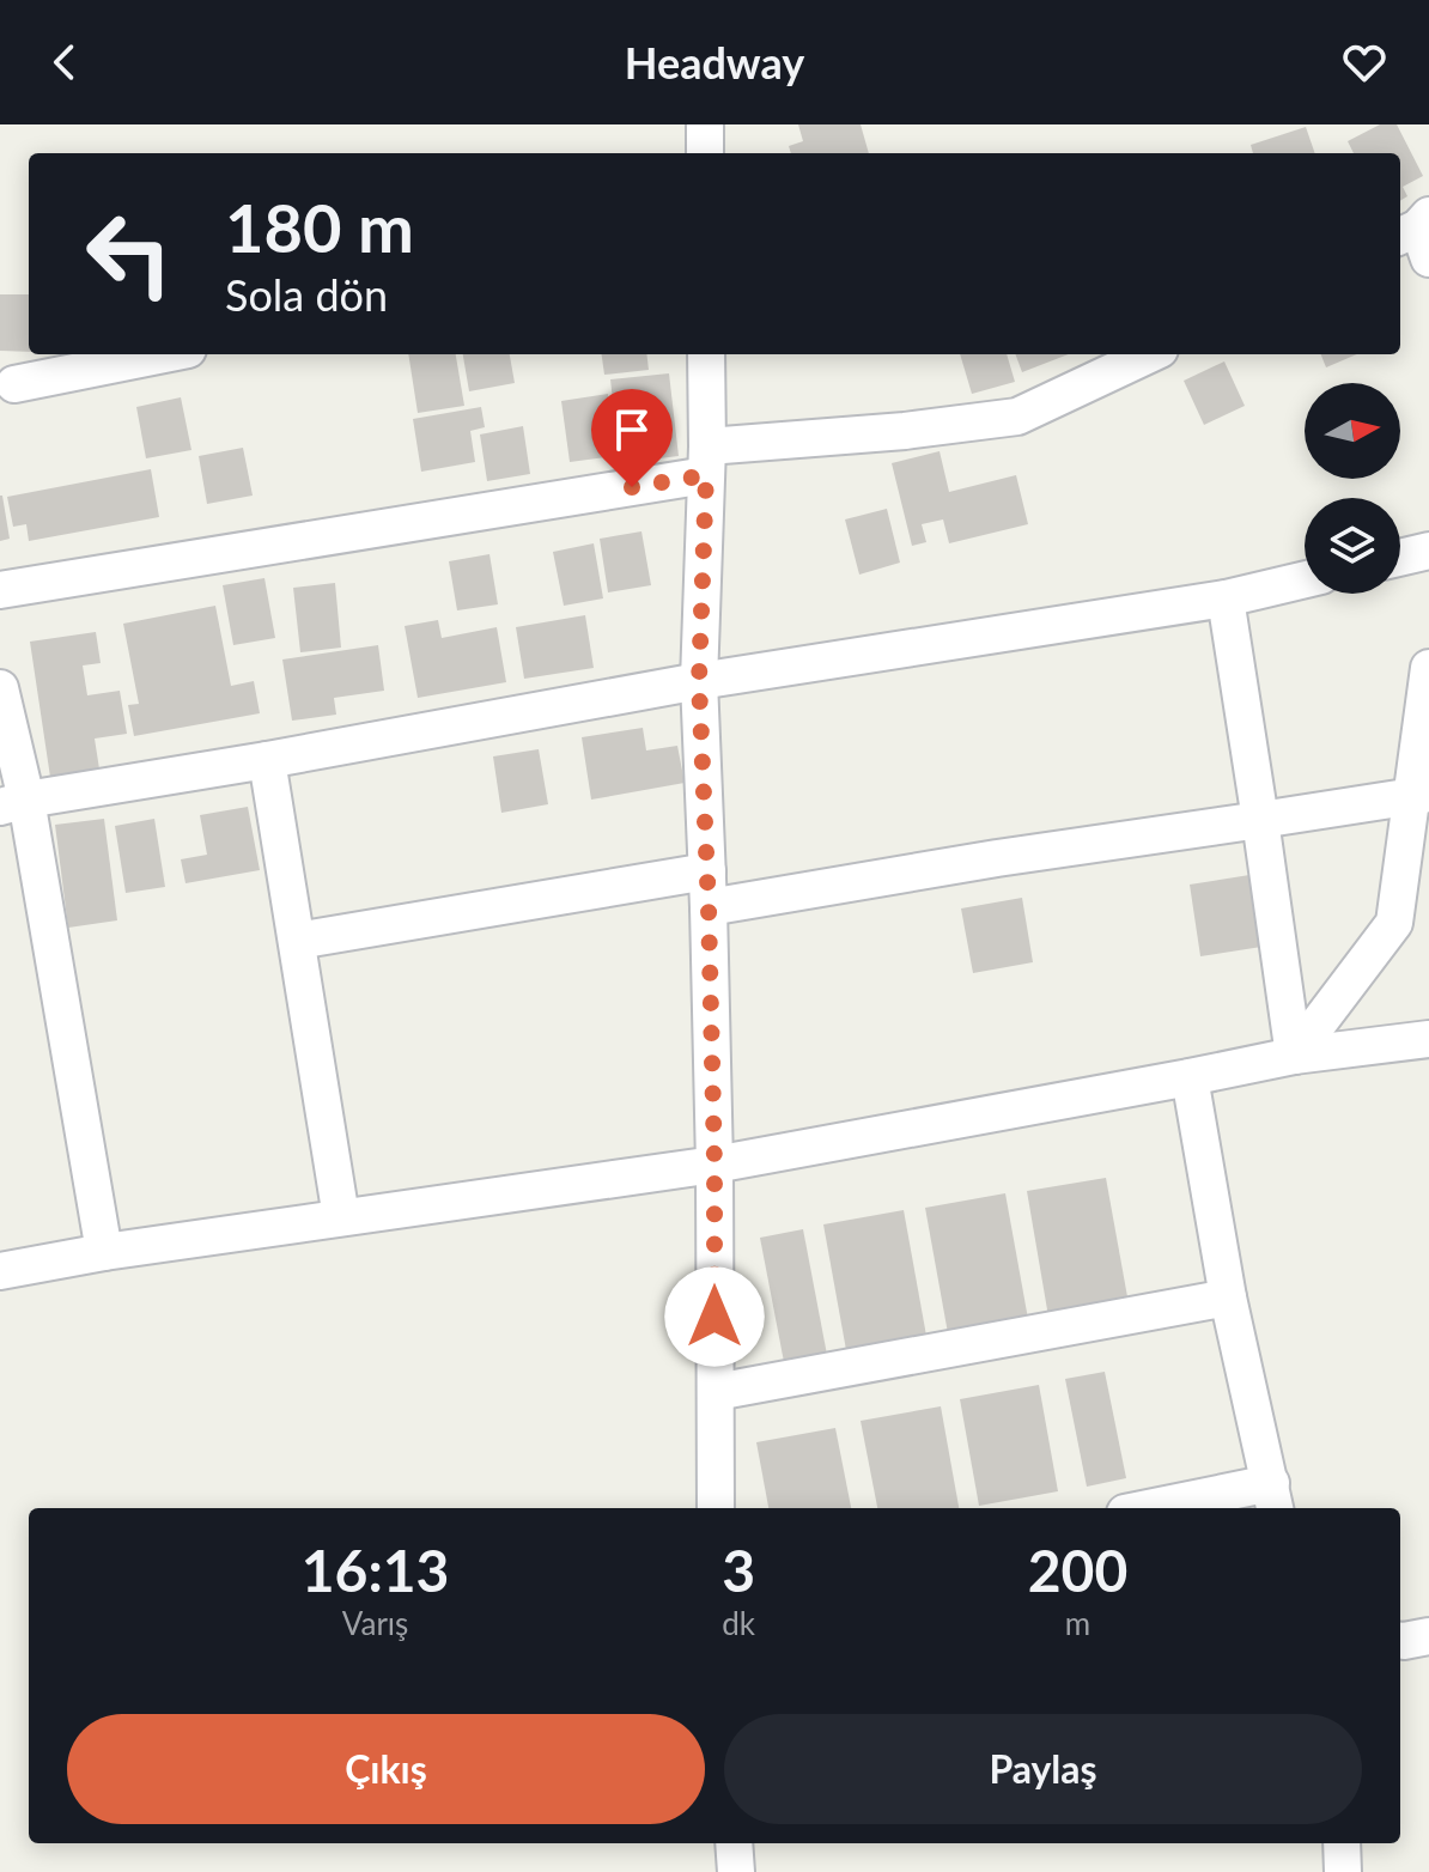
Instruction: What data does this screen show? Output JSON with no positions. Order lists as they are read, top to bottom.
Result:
{
  "north": "right",
  "page": {
    "header": "Headway",
    "turn": ["180 m", "Sola dön"],
    "eta": [
      "16:13",
      "Varış",
      "3",
      "dk",
      "200",
      "m"
    ],
    "buttons": ["Çıkış", "Paylaş"]
  }
}
